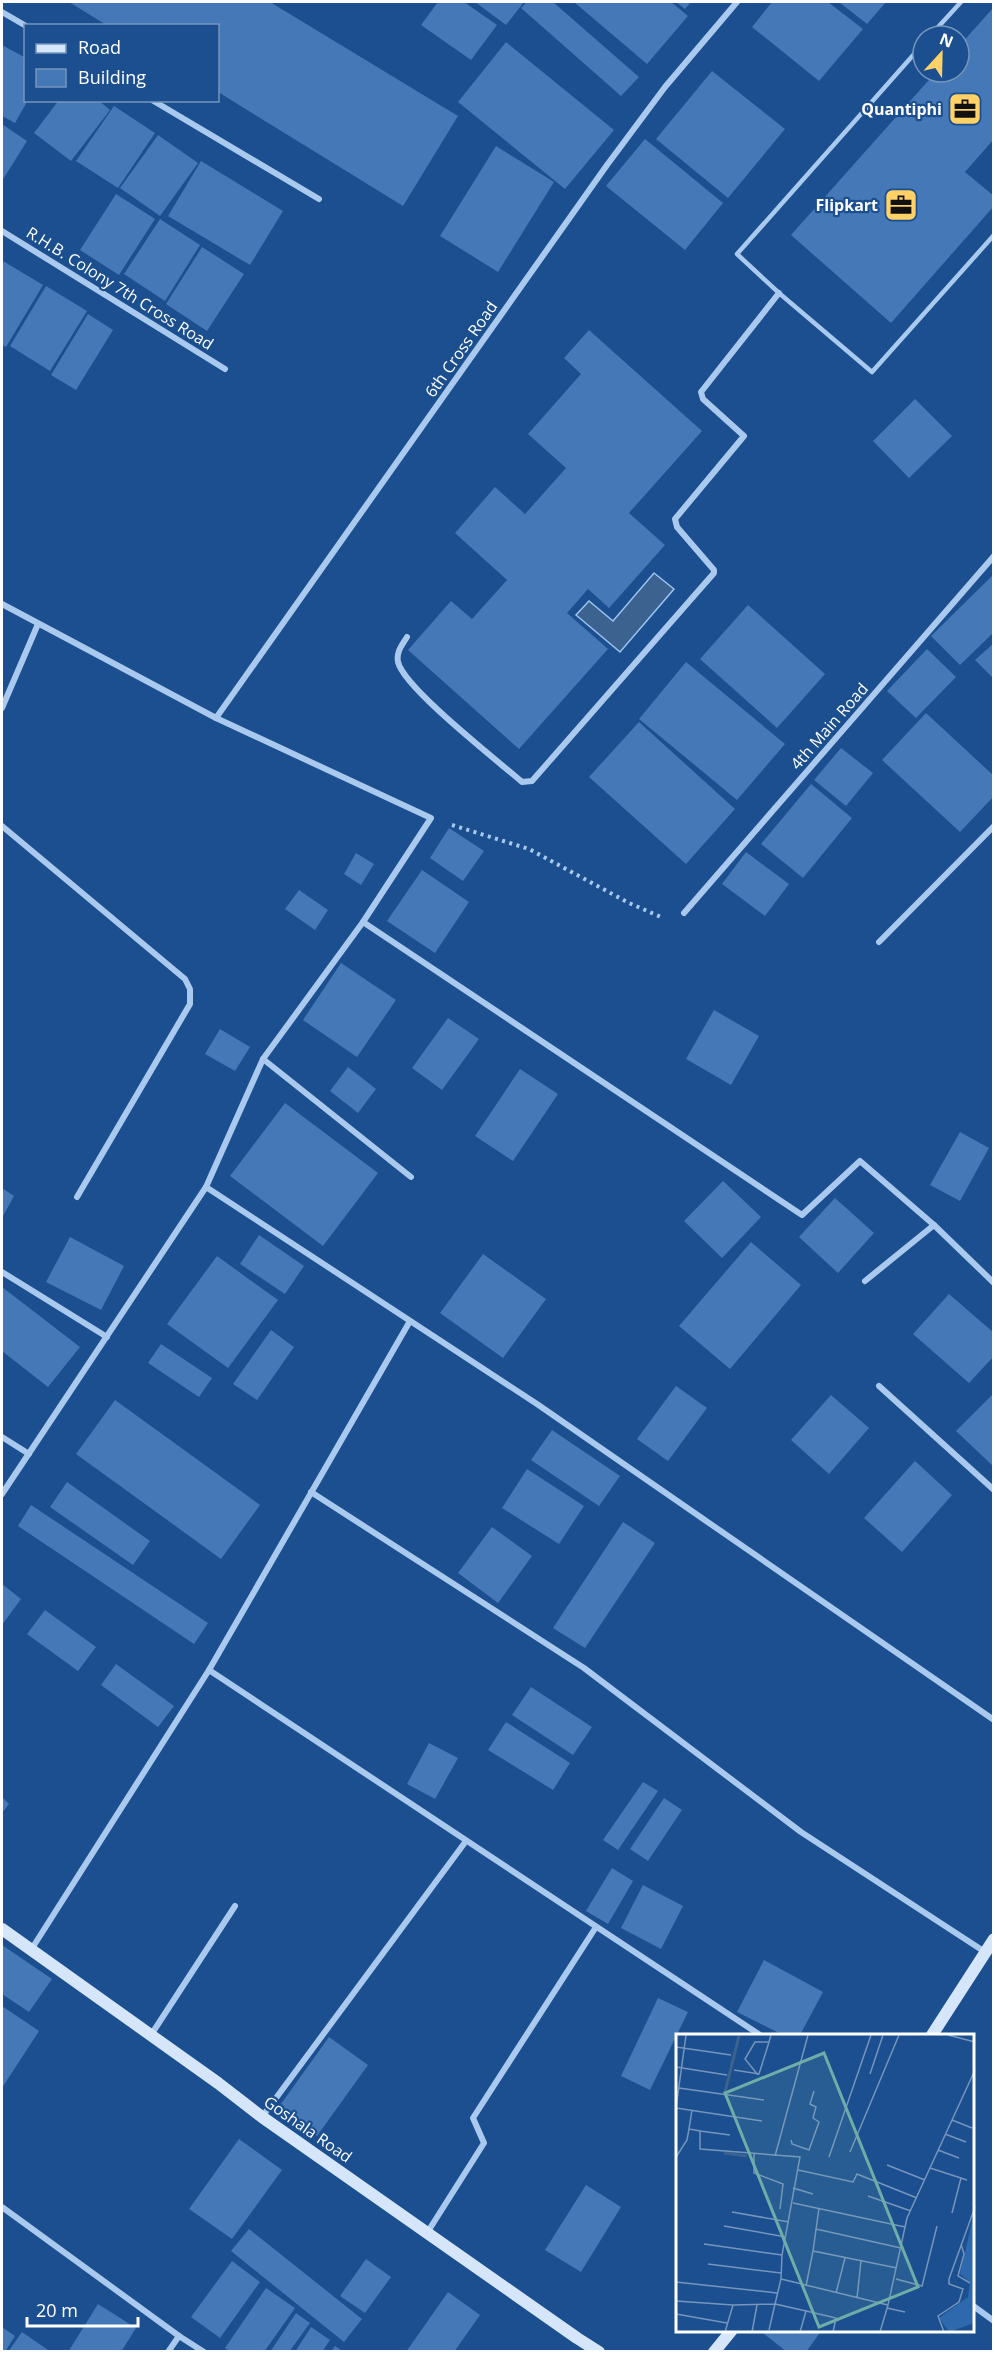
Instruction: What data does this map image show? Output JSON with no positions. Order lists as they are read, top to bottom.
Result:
{
  "streets": {
    "street": [
      "R.H.B. Colony 7th Cross Road",
      "6th Cross Road",
      "4th Main Road",
      "Goshala Road"
    ]
  },
  "places": {
    "office": ["Quantiphi", "Flipkart"]
  },
  "legend": ["Road", "Building"],
  "scale_bar": "20 m",
  "north": "top"
}
